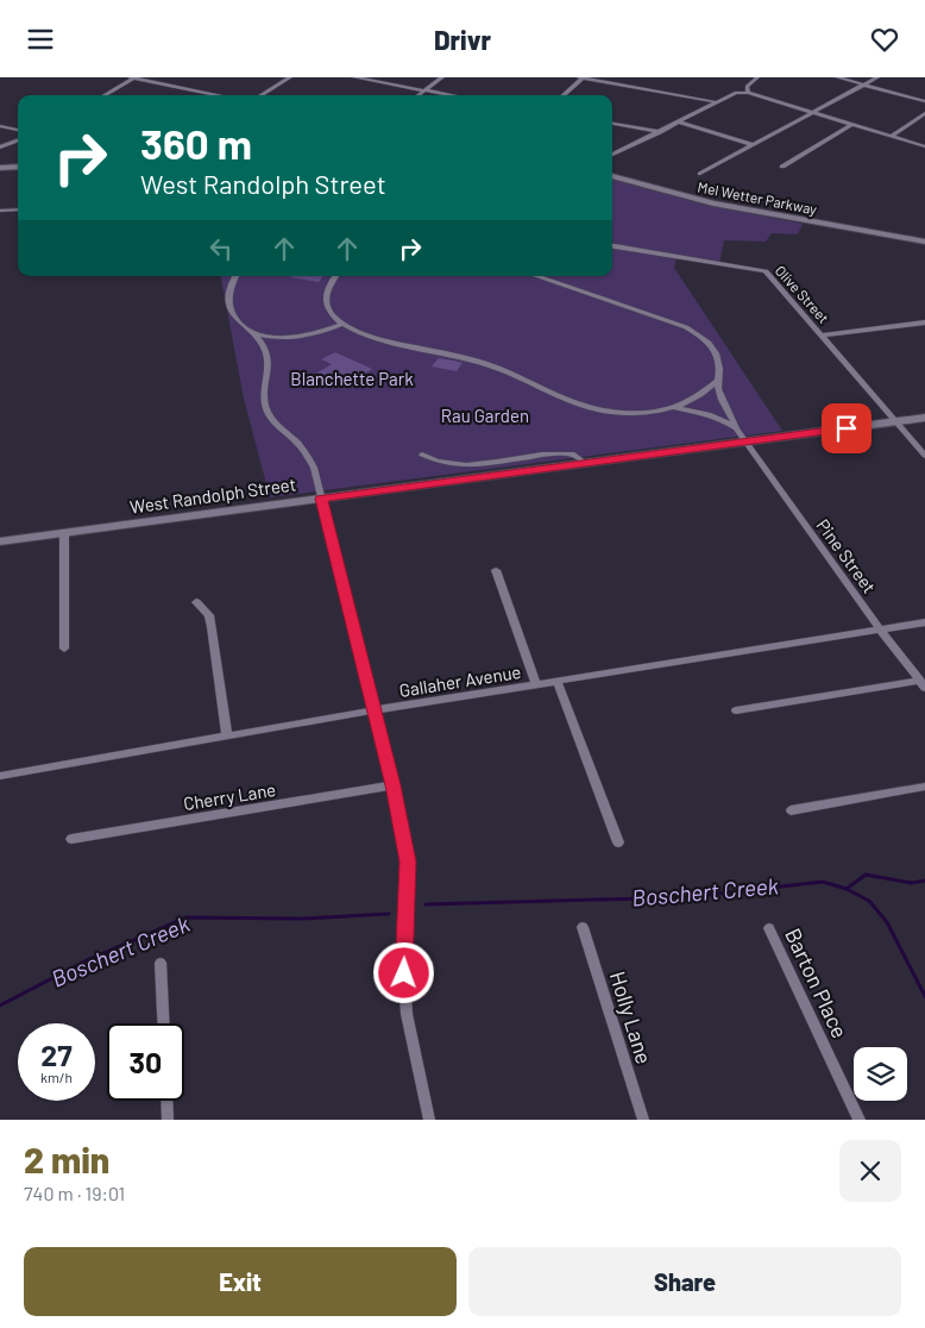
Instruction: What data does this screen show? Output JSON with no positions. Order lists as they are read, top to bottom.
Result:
{
  "streets": {
    "main road": ["Mel Wetter Parkway"],
    "street": [
      "Olive Street",
      "West Randolph Street",
      "Pine Street",
      "Gallaher Avenue",
      "Cherry Lane",
      "Barton Place",
      "Holly Lane"
    ]
  },
  "crossings": [
    ["Olive Street", "West Randolph Street"],
    ["West Randolph Street", "Pine Street"],
    ["Pine Street", "Gallaher Avenue"]
  ],
  "water": ["Boschert Creek"],
  "parks": ["Blanchette Park", "Rau Garden"],
  "page": {
    "header": "Drivr",
    "turn": ["360 m", "West Randolph Street"],
    "speed": "27 km/h",
    "limit": "30",
    "heading": ["2 min", "740 m · 19:01"],
    "buttons": ["Exit", "Share"]
  }
}
